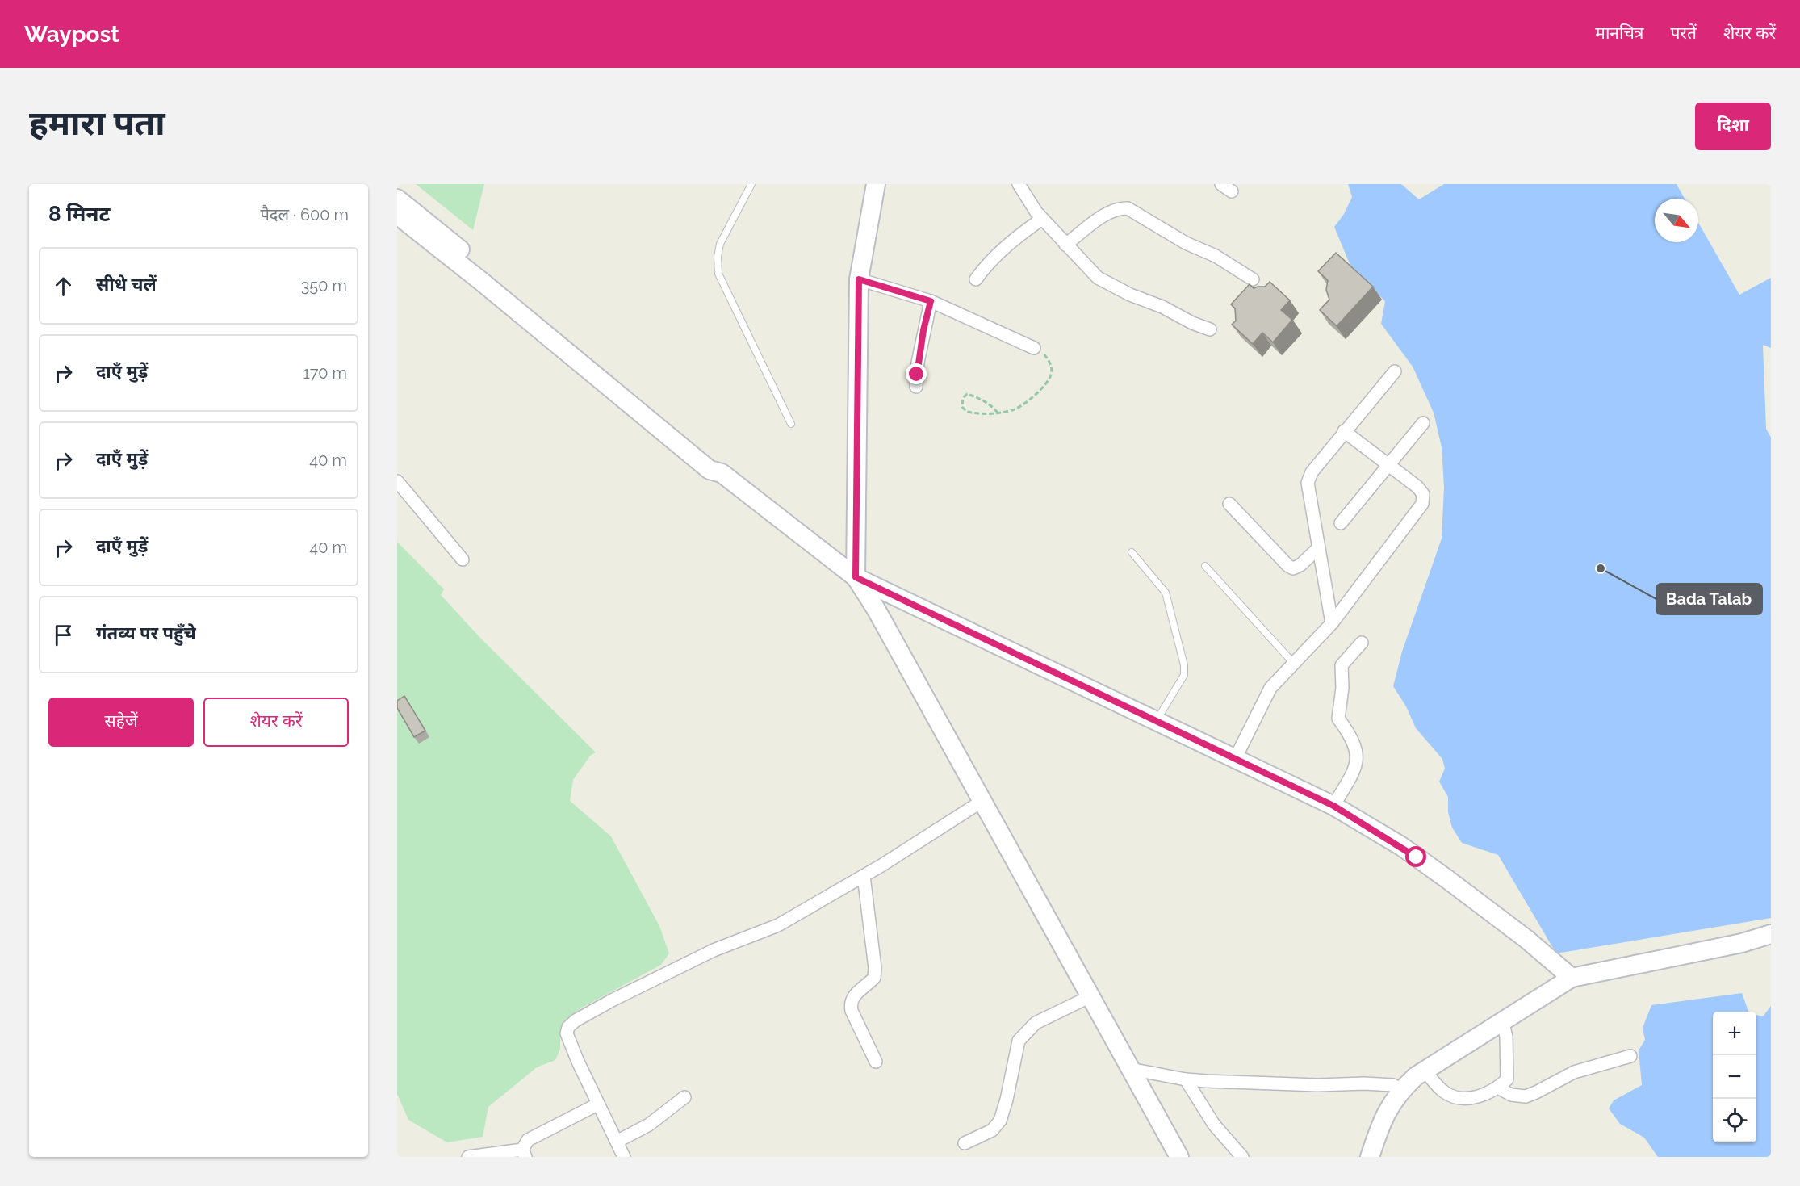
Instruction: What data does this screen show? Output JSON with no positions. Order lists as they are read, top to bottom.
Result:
{
  "places": ["Bada Talab"],
  "north": "bottom right",
  "page": {
    "header": "Waypost",
    "nav": ["मानचित्र", "परतें", "शेयर करें"],
    "buttons": [
      "दिशा",
      ["सहेजें", "शेयर करें"]
    ],
    "title": "हमारा पता",
    "heading": ["8 मिनट", "पैदल · 600 m"],
    "list": [
      ["सीधे चलें", "350 m"],
      ["दाएँ मुड़ें", "170 m"],
      ["दाएँ मुड़ें", "40 m"],
      ["दाएँ मुड़ें", "40 m"],
      "गंतव्य पर पहुँचे"
    ],
    "map_buttons": ["+", "−"]
  }
}
